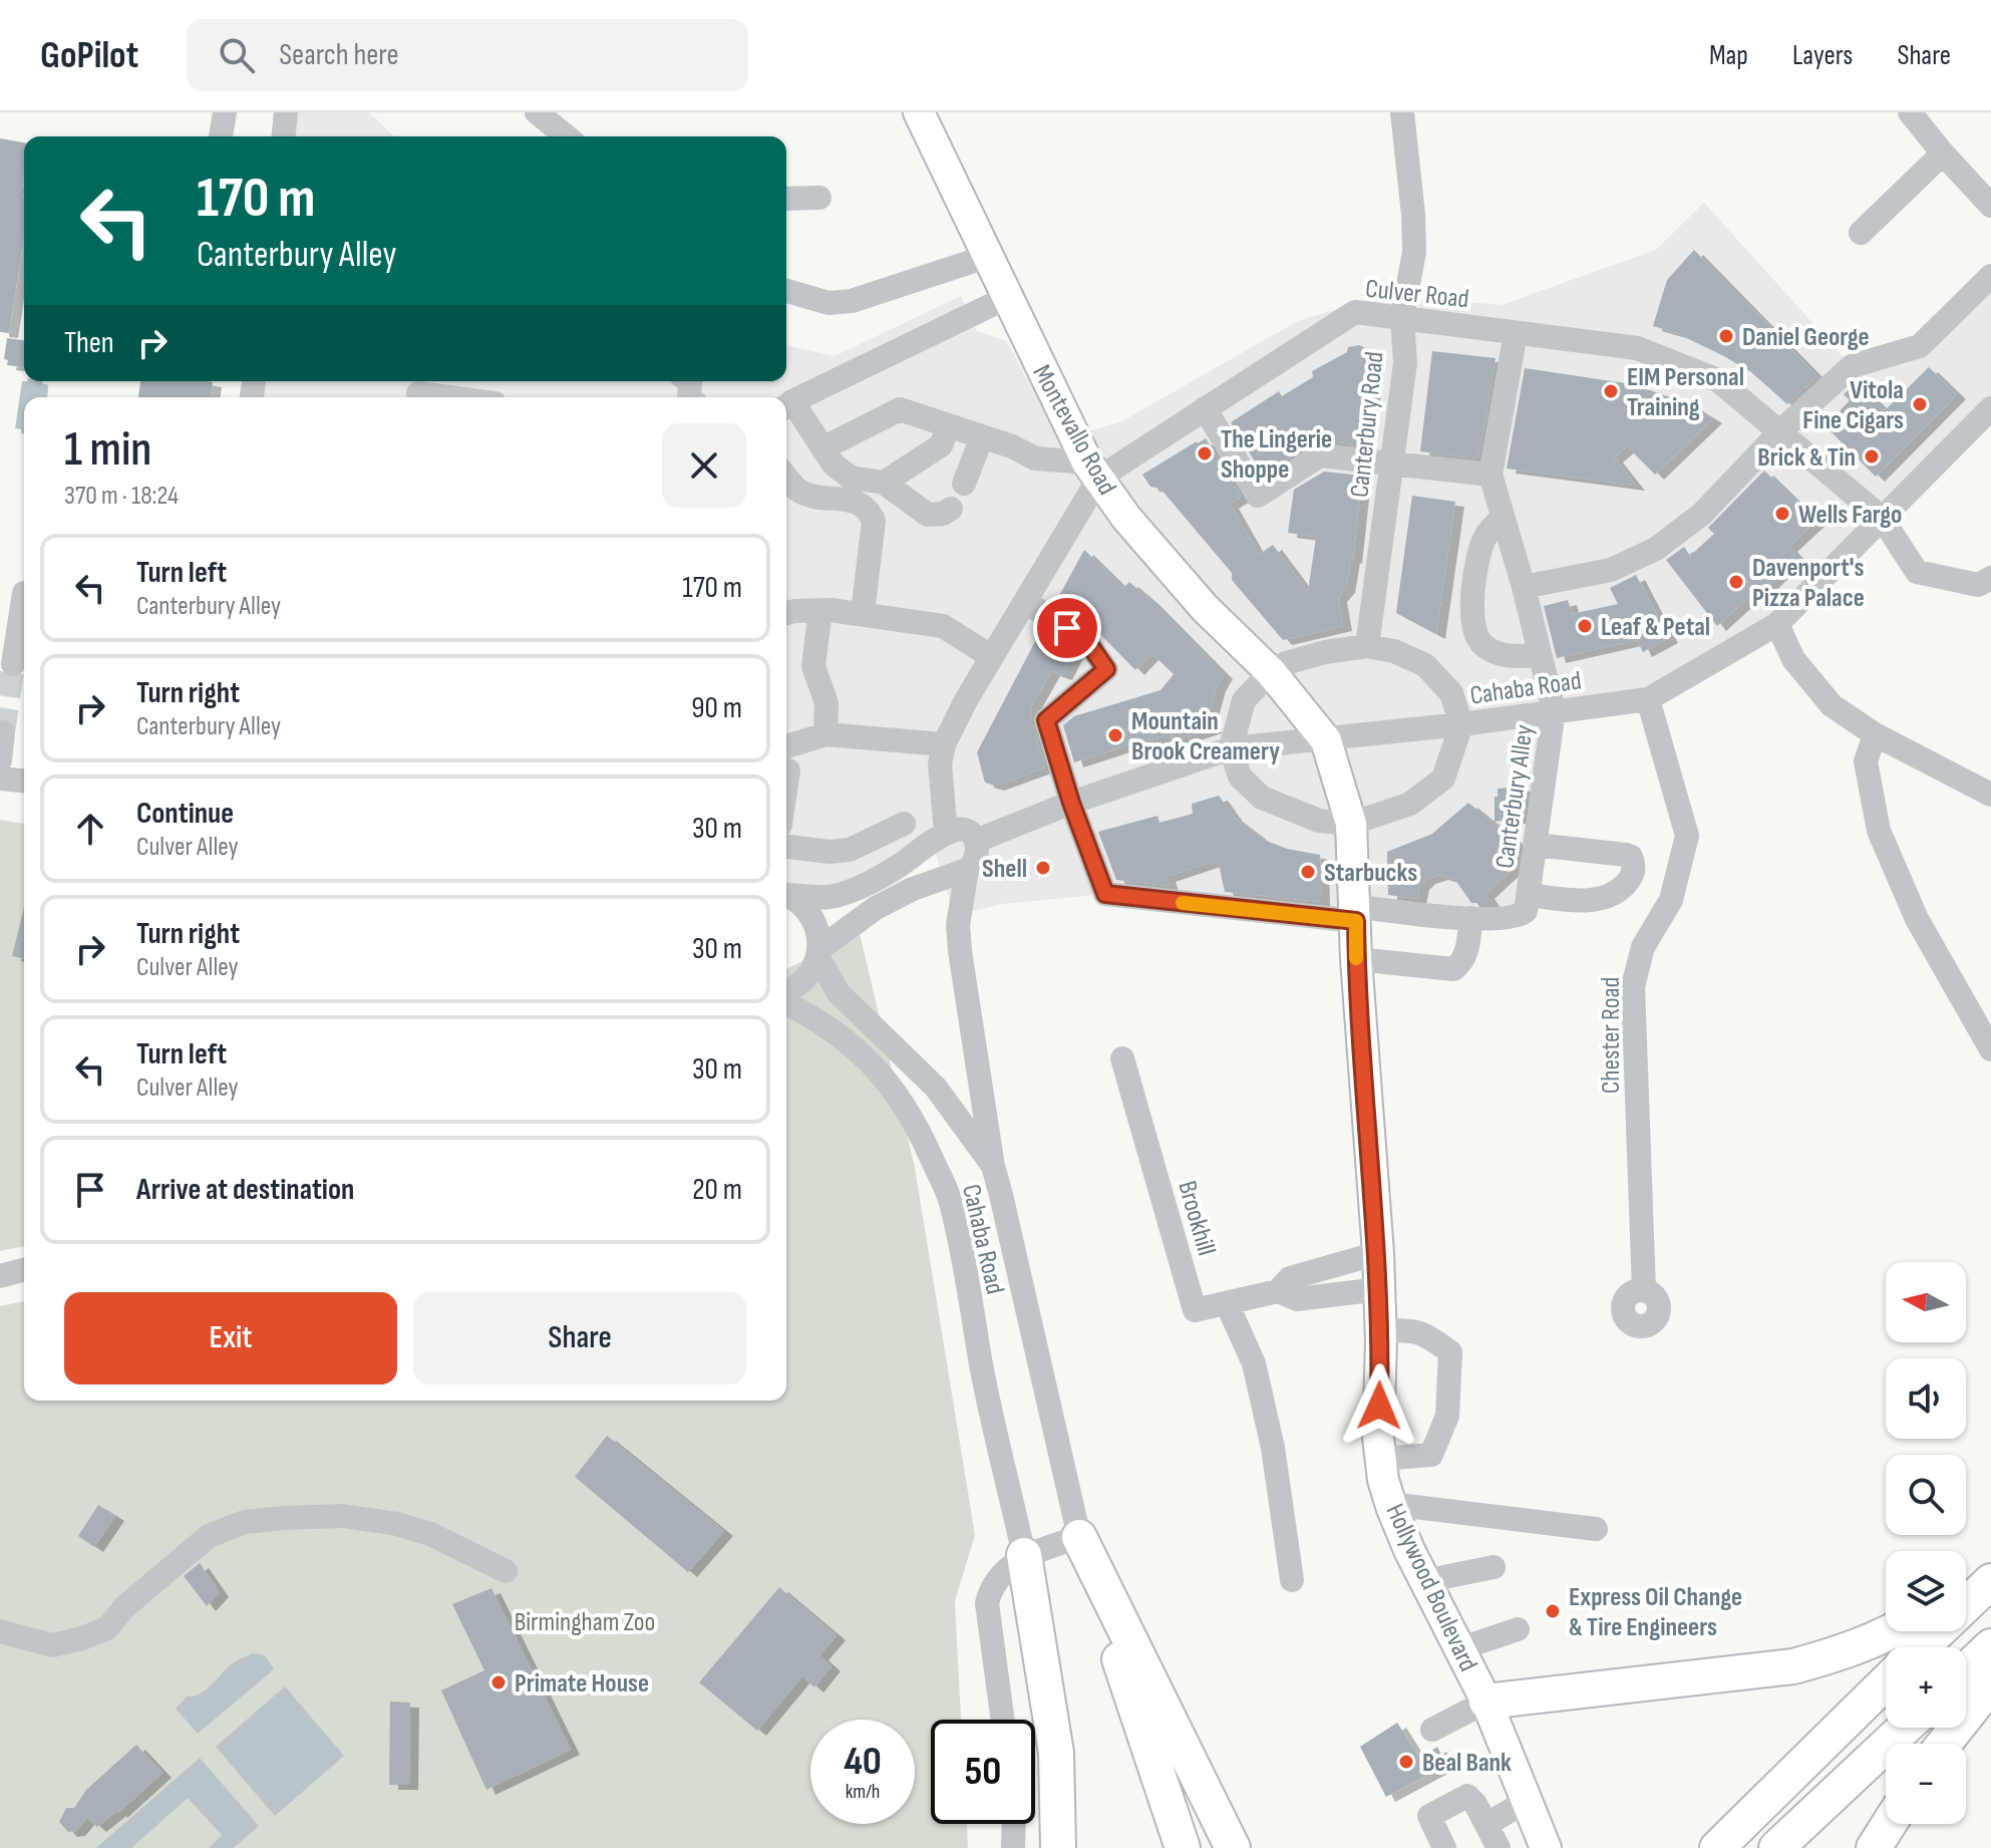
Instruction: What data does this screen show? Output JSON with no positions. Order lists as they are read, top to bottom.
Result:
{
  "streets": {
    "main road": ["Montevallo Road", "Hollywood Boulevard"],
    "street": [
      "Culver Road",
      "Canterbury Road",
      "Cahaba Road",
      "Canterbury Alley",
      "Chester Road",
      "Brookhill"
    ]
  },
  "crossings": [
    ["Culver Road", "Canterbury Road"],
    ["Culver Road", "Montevallo Road"],
    ["Culver Road", "Cahaba Road"],
    ["Montevallo Road", "Cahaba Road"],
    ["Montevallo Road", "Hollywood Boulevard"],
    ["Cahaba Road", "Canterbury Alley"],
    ["Cahaba Road", "Chester Road"],
    ["Cahaba Road", "Hollywood Boulevard"],
    ["Canterbury Alley", "Hollywood Boulevard"],
    ["Brookhill", "Hollywood Boulevard"]
  ],
  "parks": ["Birmingham Zoo"],
  "places": [
    "Daniel George",
    "EIM Personal Training",
    "Vitola Fine Cigars",
    "The Lingerie Shoppe",
    "Brick & Tin",
    "Wells Fargo",
    "Davenport's Pizza Palace",
    "Leaf & Petal",
    "Mountain Brook Creamery",
    "Shell",
    "Starbucks",
    "Express Oil Change & Tire Engineers",
    "Primate House",
    "Beal Bank"
  ],
  "north": "left",
  "page": {
    "header": "GoPilot",
    "search": "Search here",
    "nav": ["Map", "Layers", "Share"],
    "turn": ["170 m", "Canterbury Alley"],
    "then": "Then",
    "heading": ["1 min", "370 m · 18:24"],
    "list": [
      {
        "name": "Turn left",
        "note": "Canterbury Alley",
        "value": "170 m"
      },
      {
        "name": "Turn right",
        "note": "Canterbury Alley",
        "value": "90 m"
      },
      {
        "name": "Continue",
        "note": "Culver Alley",
        "value": "30 m"
      },
      {
        "name": "Turn right",
        "note": "Culver Alley",
        "value": "30 m"
      },
      {
        "name": "Turn left",
        "note": "Culver Alley",
        "value": "30 m"
      },
      {
        "name": "Arrive at destination",
        "value": "20 m"
      }
    ],
    "map_buttons": ["+", "−"],
    "buttons": ["Exit", "Share"],
    "speed": "40 km/h",
    "limit": "50"
  }
}
